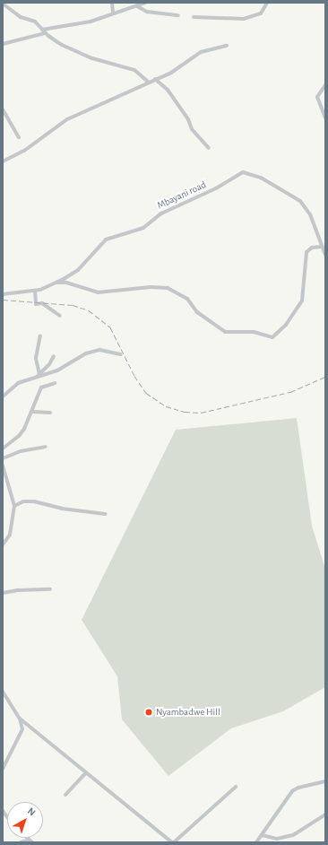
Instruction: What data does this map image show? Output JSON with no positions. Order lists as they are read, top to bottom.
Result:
{
  "streets": {
    "street": ["Mbayani road"]
  },
  "places": ["Nyambadwe Hill"],
  "north": "top right"
}
